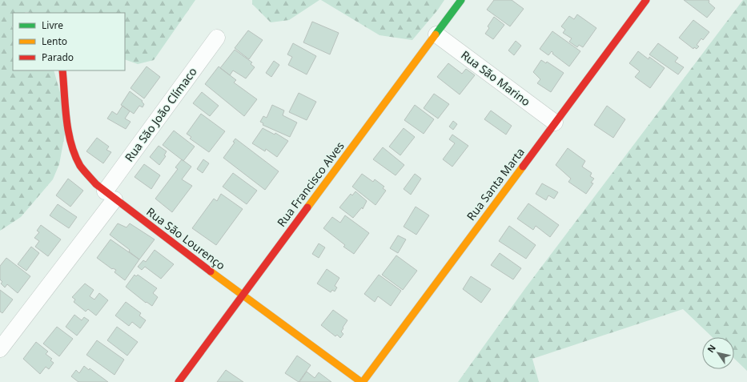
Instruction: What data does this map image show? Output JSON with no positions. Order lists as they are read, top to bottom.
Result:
{
  "streets": {
    "street": [
      "Rua São Marino",
      "Rua São João Clímaco",
      "Rua Francisco Alves",
      "Rua Santa Marta",
      "Rua São Lourenço"
    ]
  },
  "crossings": [
    ["Rua São Marino", "Rua Francisco Alves"],
    ["Rua São Marino", "Rua Santa Marta"],
    ["Rua São João Clímaco", "Rua São Lourenço"],
    ["Rua Francisco Alves", "Rua São Lourenço"],
    ["Rua Santa Marta", "Rua São Lourenço"]
  ],
  "legend": ["Livre", "Lento", "Parado"],
  "north": "top left"
}
